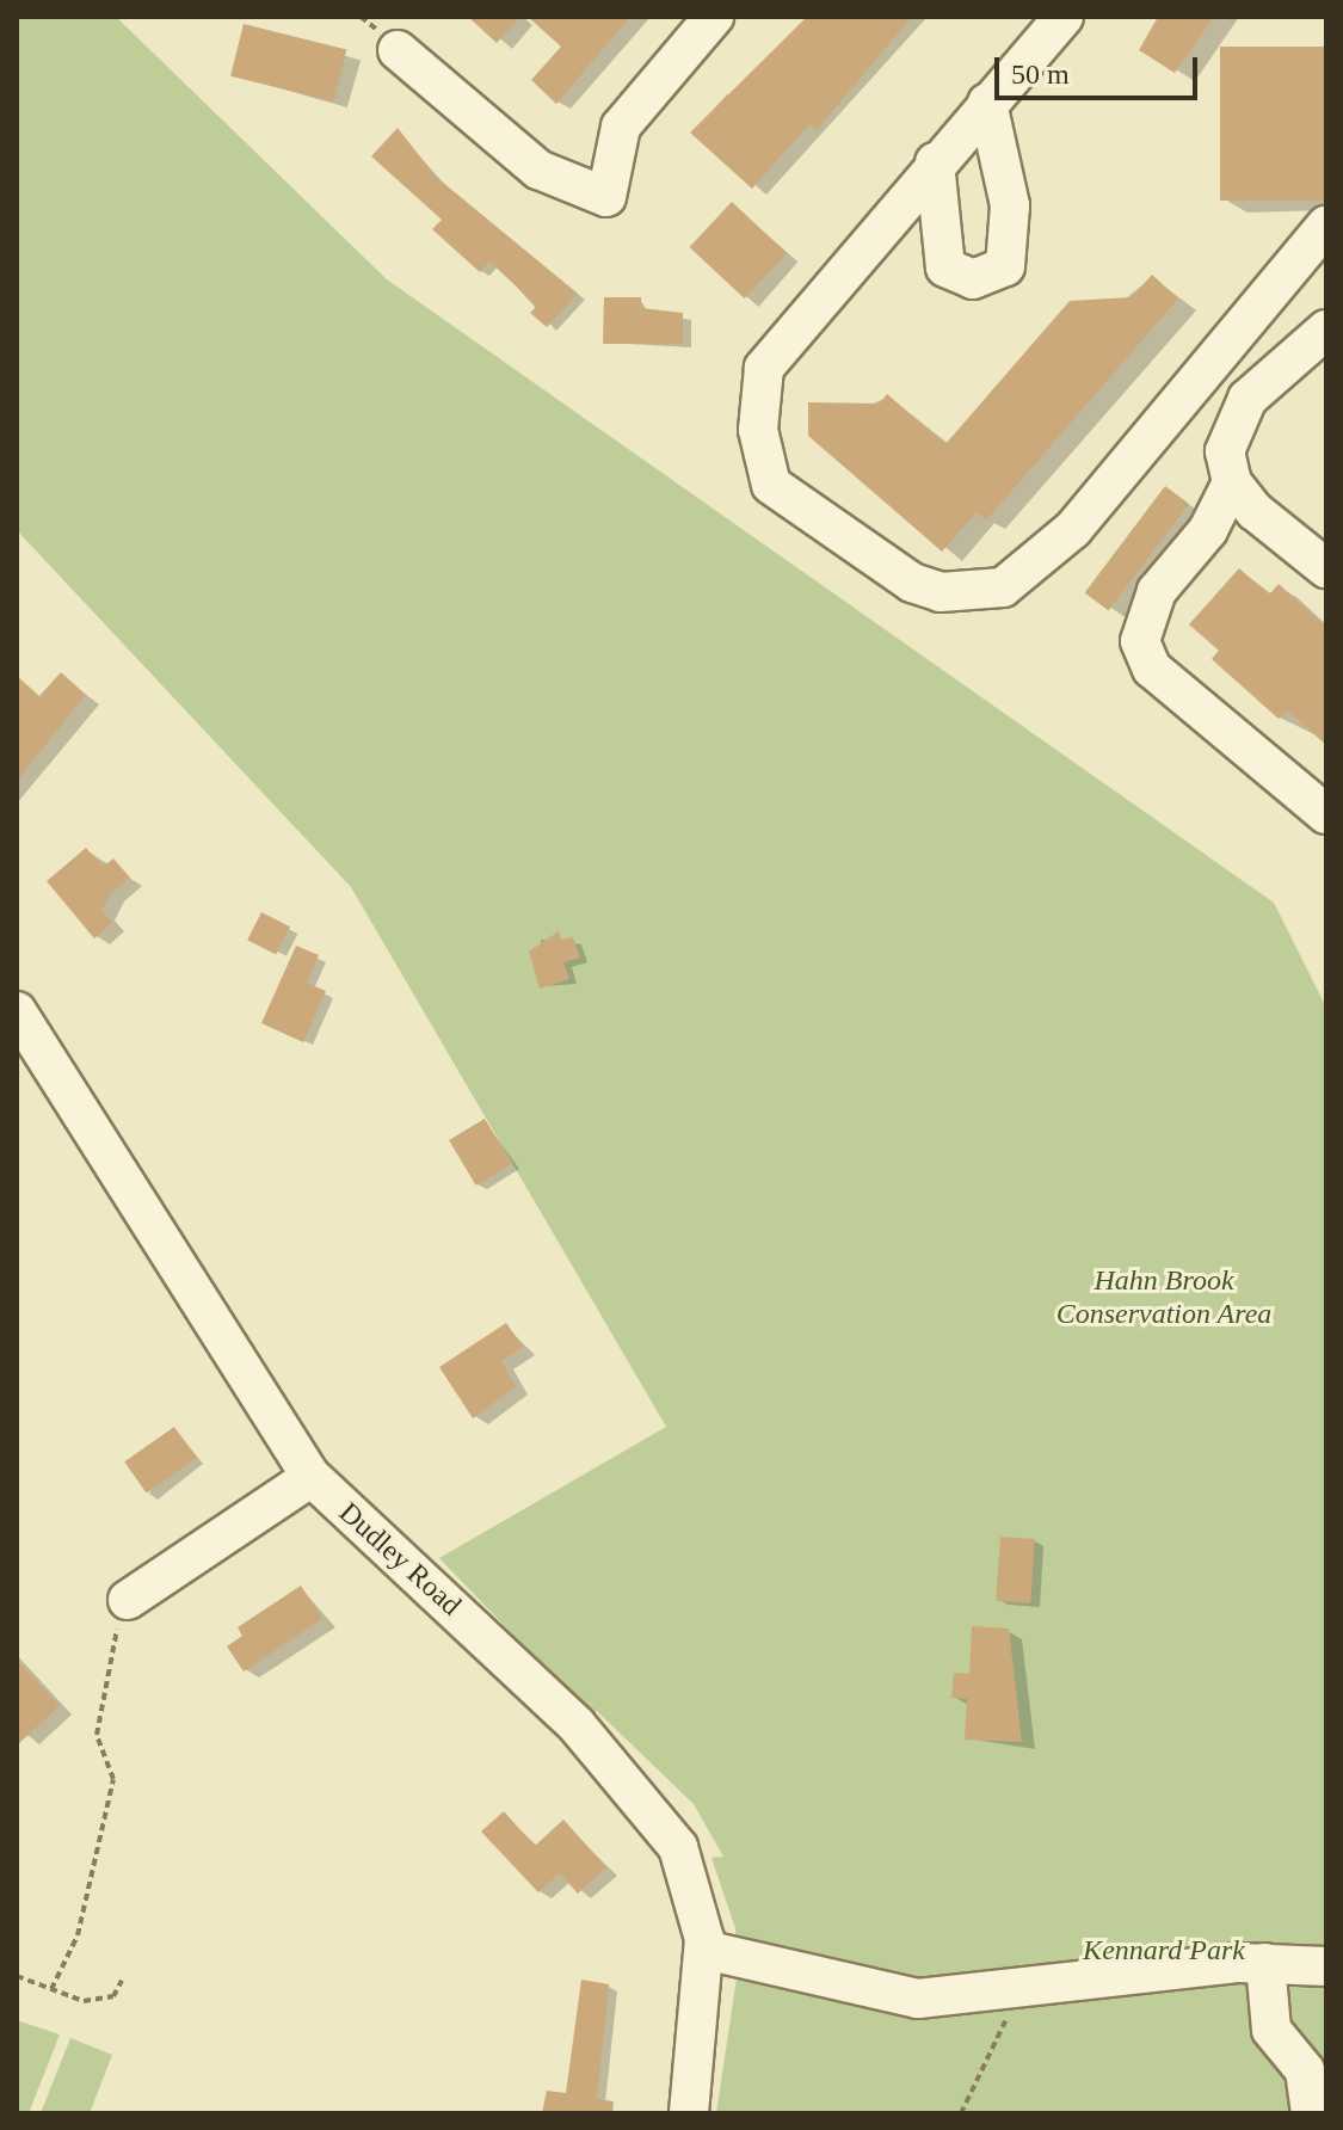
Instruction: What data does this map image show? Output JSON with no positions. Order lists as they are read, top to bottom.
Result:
{
  "streets": {
    "street": ["Dudley Road"]
  },
  "parks": ["Hahn Brook Conservation Area", "Kennard Park"],
  "scale_bar": "50 m"
}
